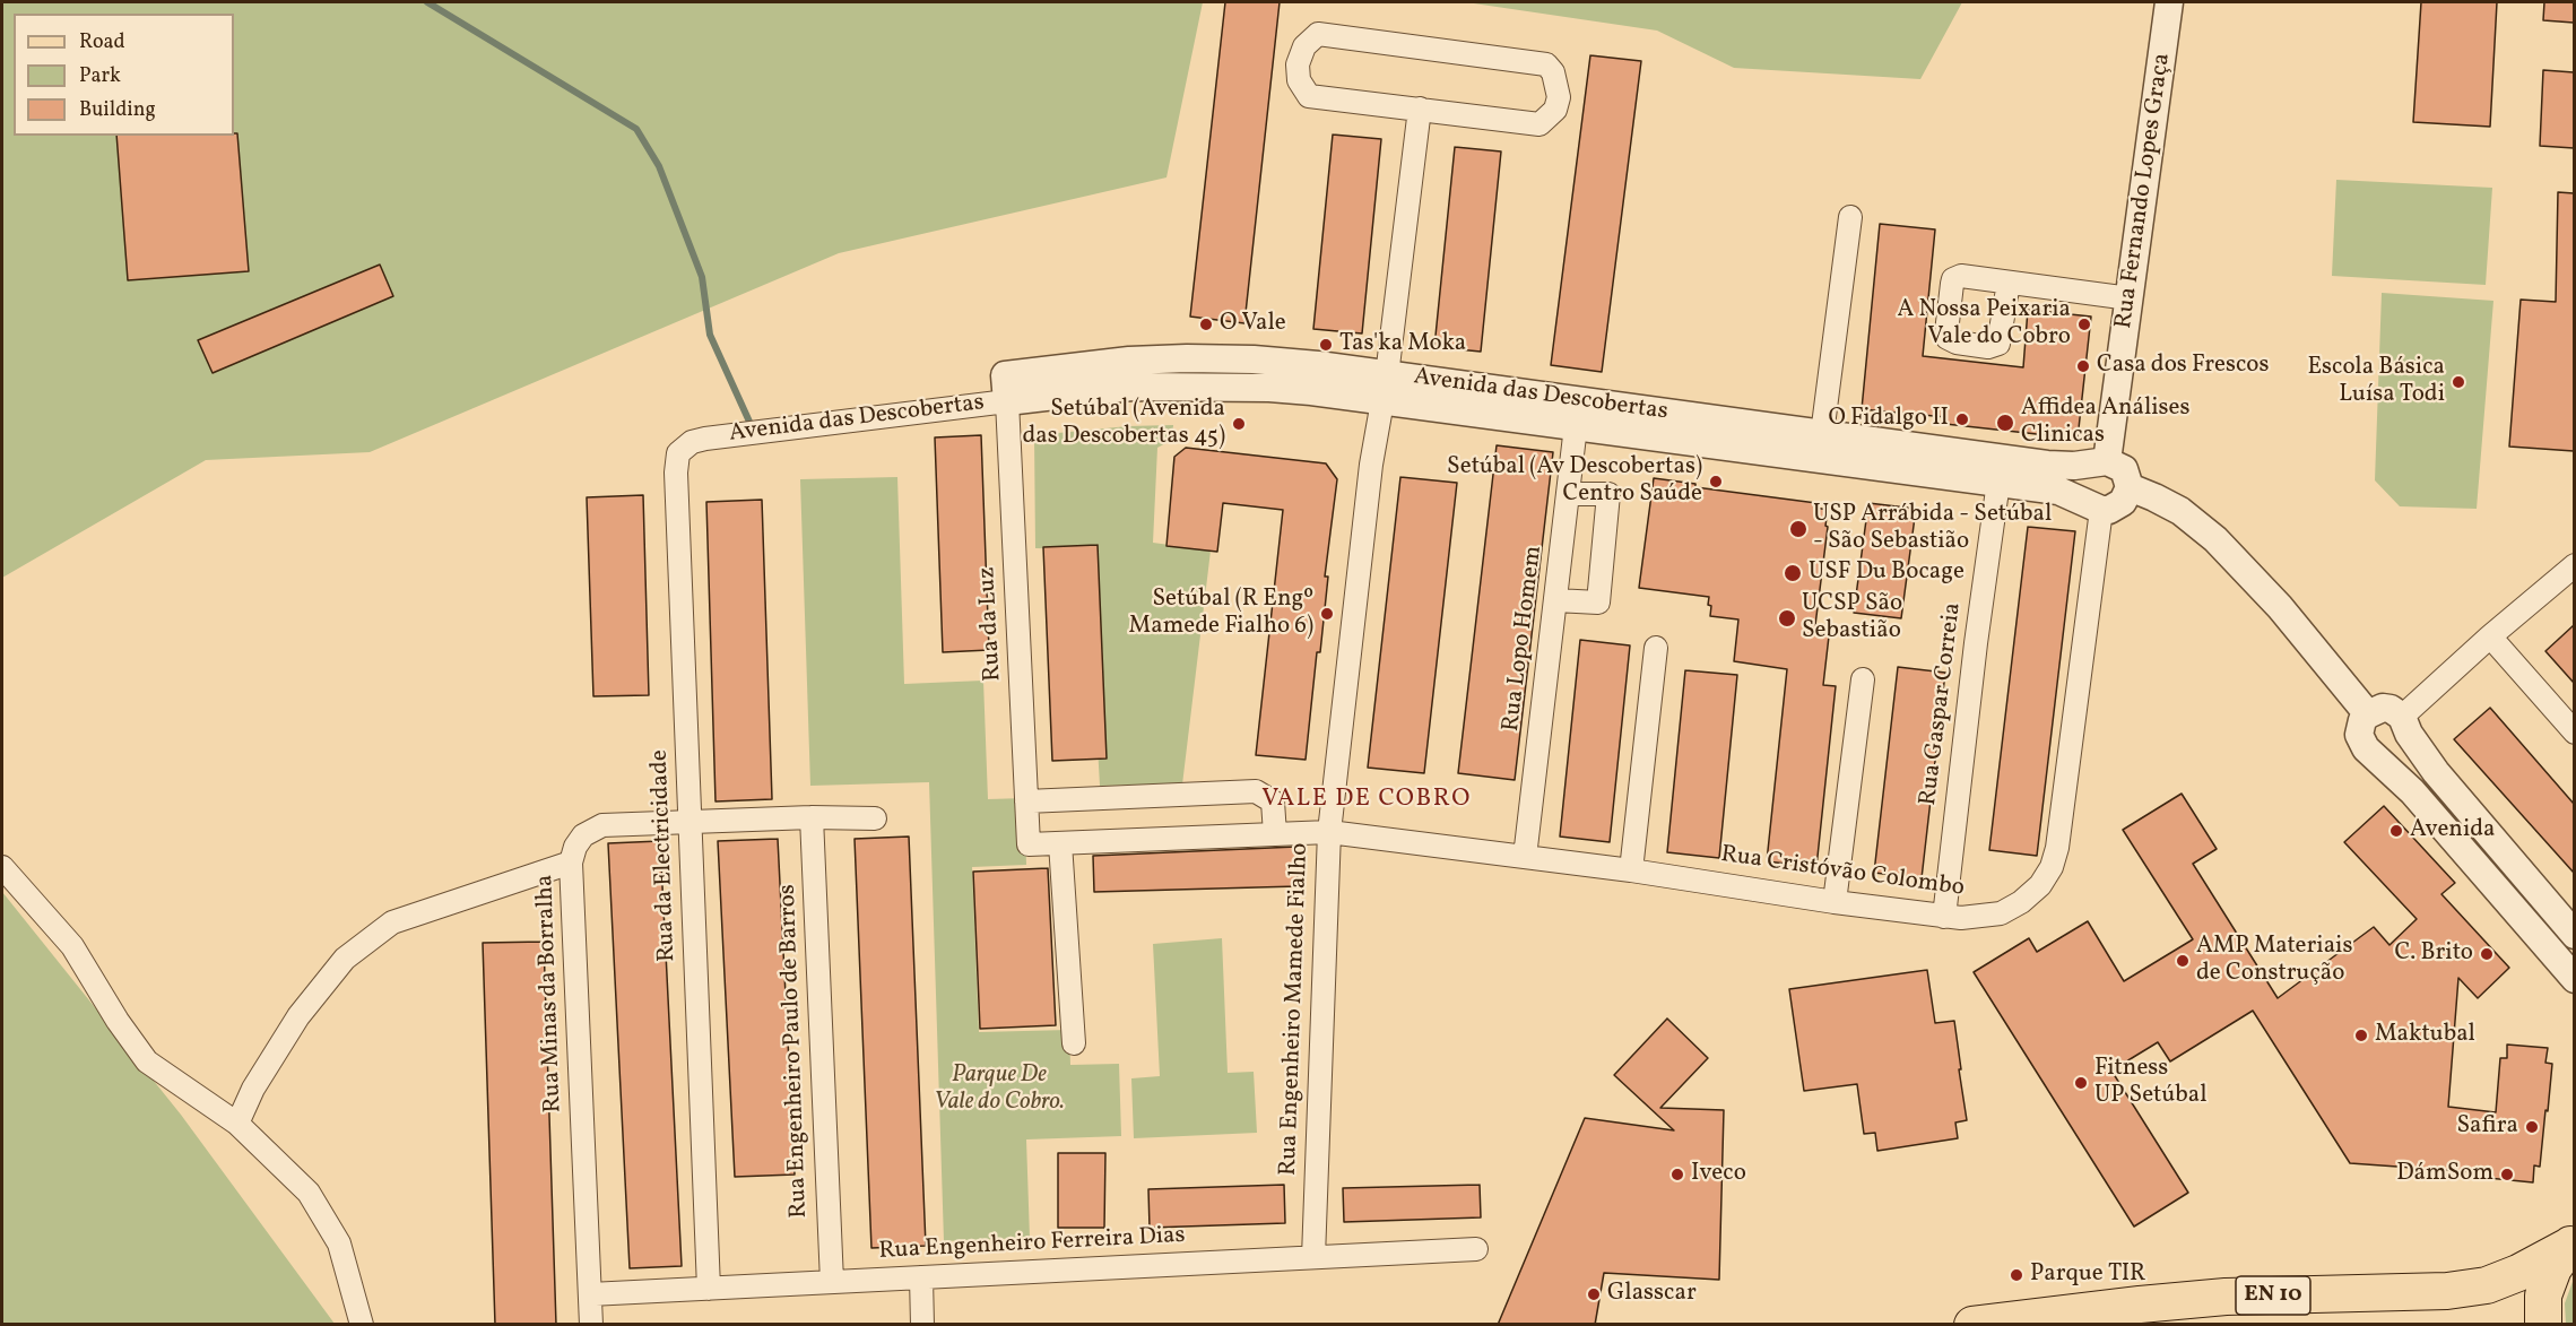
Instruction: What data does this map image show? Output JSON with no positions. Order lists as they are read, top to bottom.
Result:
{
  "streets": {
    "main road": ["EN 10"],
    "street": [
      "Rua Fernando Lopes Graça",
      "Avenida das Descobertas",
      "Rua da Luz",
      "Rua Lopo Homem",
      "Rua Gaspar Correia",
      "Rua da Electricidade",
      "Rua Cristóvão Colombo",
      "Rua Minas da Borralha",
      "Rua Engenheiro Mamede Fialho",
      "Rua Engenheiro Paulo de Barros",
      "Rua Engenheiro Ferreira Dias"
    ]
  },
  "crossings": [
    ["Rua Fernando Lopes Graça", "Avenida das Descobertas"],
    ["Rua Fernando Lopes Graça", "Rua Cristóvão Colombo"],
    ["Avenida das Descobertas", "Rua da Luz"],
    ["Avenida das Descobertas", "Rua Lopo Homem"],
    ["Avenida das Descobertas", "Rua Gaspar Correia"],
    ["Avenida das Descobertas", "Rua da Electricidade"],
    ["Avenida das Descobertas", "Rua Cristóvão Colombo"],
    ["Avenida das Descobertas", "Rua Engenheiro Mamede Fialho"],
    ["Rua da Luz", "Rua Cristóvão Colombo"],
    ["Rua Lopo Homem", "Rua Cristóvão Colombo"],
    ["Rua Gaspar Correia", "Rua Cristóvão Colombo"],
    ["Rua da Electricidade", "Rua Minas da Borralha"],
    ["Rua da Electricidade", "Rua Engenheiro Ferreira Dias"],
    ["Rua Cristóvão Colombo", "Rua Engenheiro Mamede Fialho"],
    ["Rua Minas da Borralha", "Rua Engenheiro Paulo de Barros"],
    ["Rua Minas da Borralha", "Rua Engenheiro Ferreira Dias"],
    ["Rua Engenheiro Mamede Fialho", "Rua Engenheiro Ferreira Dias"],
    ["Rua Engenheiro Paulo de Barros", "Rua Engenheiro Ferreira Dias"]
  ],
  "districts": ["VALE DE COBRO"],
  "parks": ["Parque De Vale do Cobro."],
  "places": [
    "O Vale",
    "A Nossa Peixaria Vale do Cobro",
    "Tas'ka Moka",
    "Casa dos Frescos",
    "Escola Básica Luísa Todi",
    "O Fidalgo II",
    "Affidea Análises Clinicas",
    "Setúbal (Avenida das Descobertas 45)",
    "Setúbal (Av Descobertas) Centro Saúde",
    "USP Arrábida - Setúbal - São Sebastião",
    "USF Du Bocage",
    "Setúbal (R Engº Mamede Fialho 6)",
    "UCSP São Sebastião",
    "Avenida",
    "C. Brito",
    "AMP Materiais de Construção",
    "Maktubal",
    "Fitness UP Setúbal",
    "Safira",
    "Iveco",
    "DámSom",
    "Parque TIR",
    "Glasscar"
  ],
  "legend": ["Road", "Park", "Building"]
}
